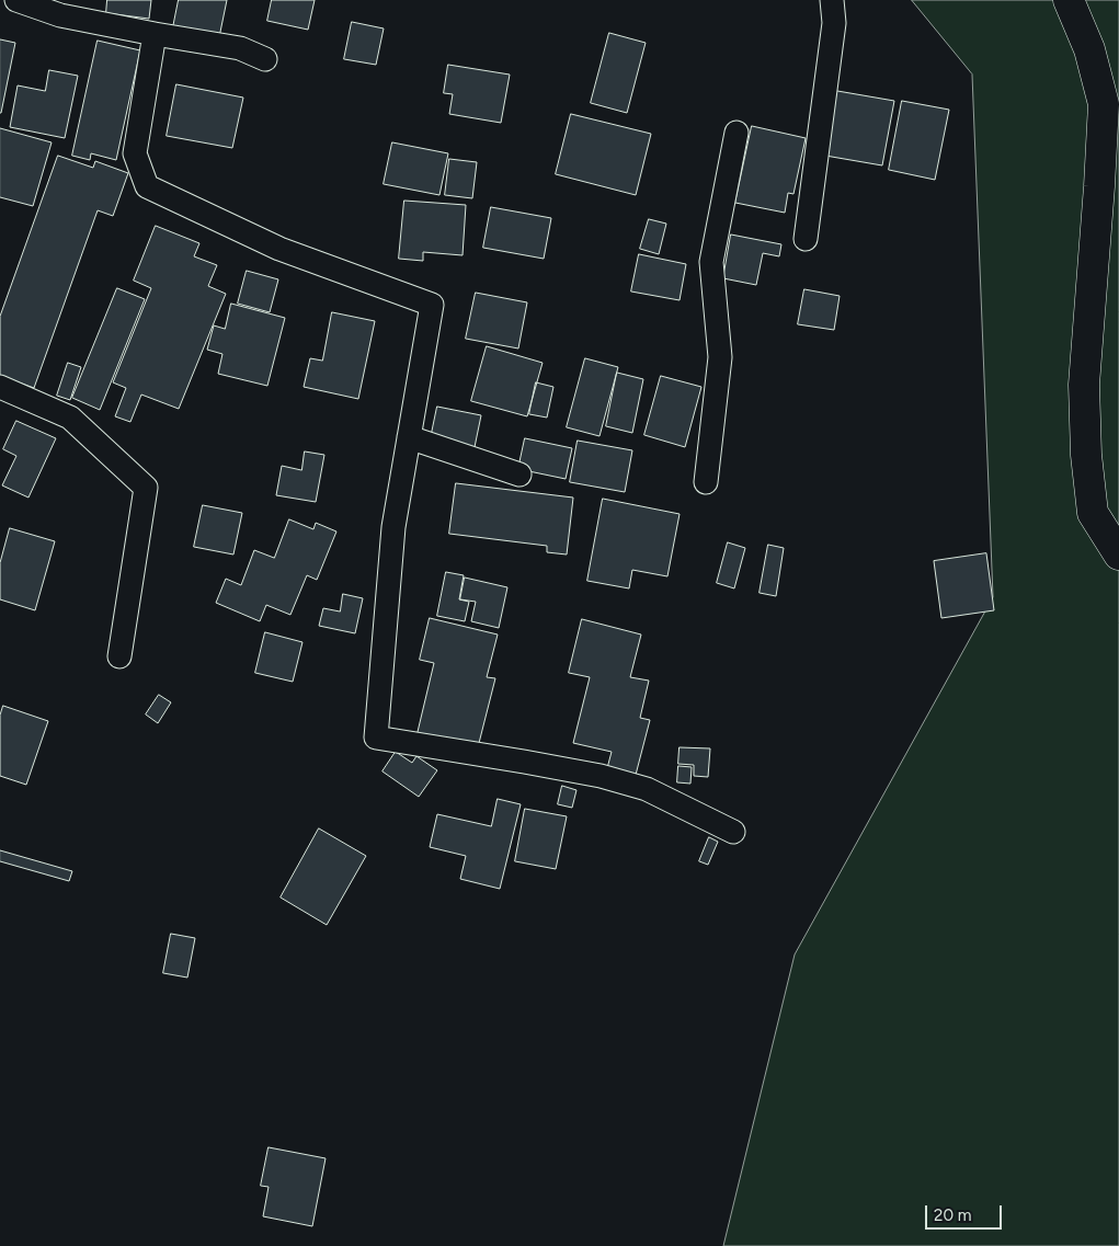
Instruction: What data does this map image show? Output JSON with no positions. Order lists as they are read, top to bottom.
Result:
{
  "scale_bar": "20 m"
}
